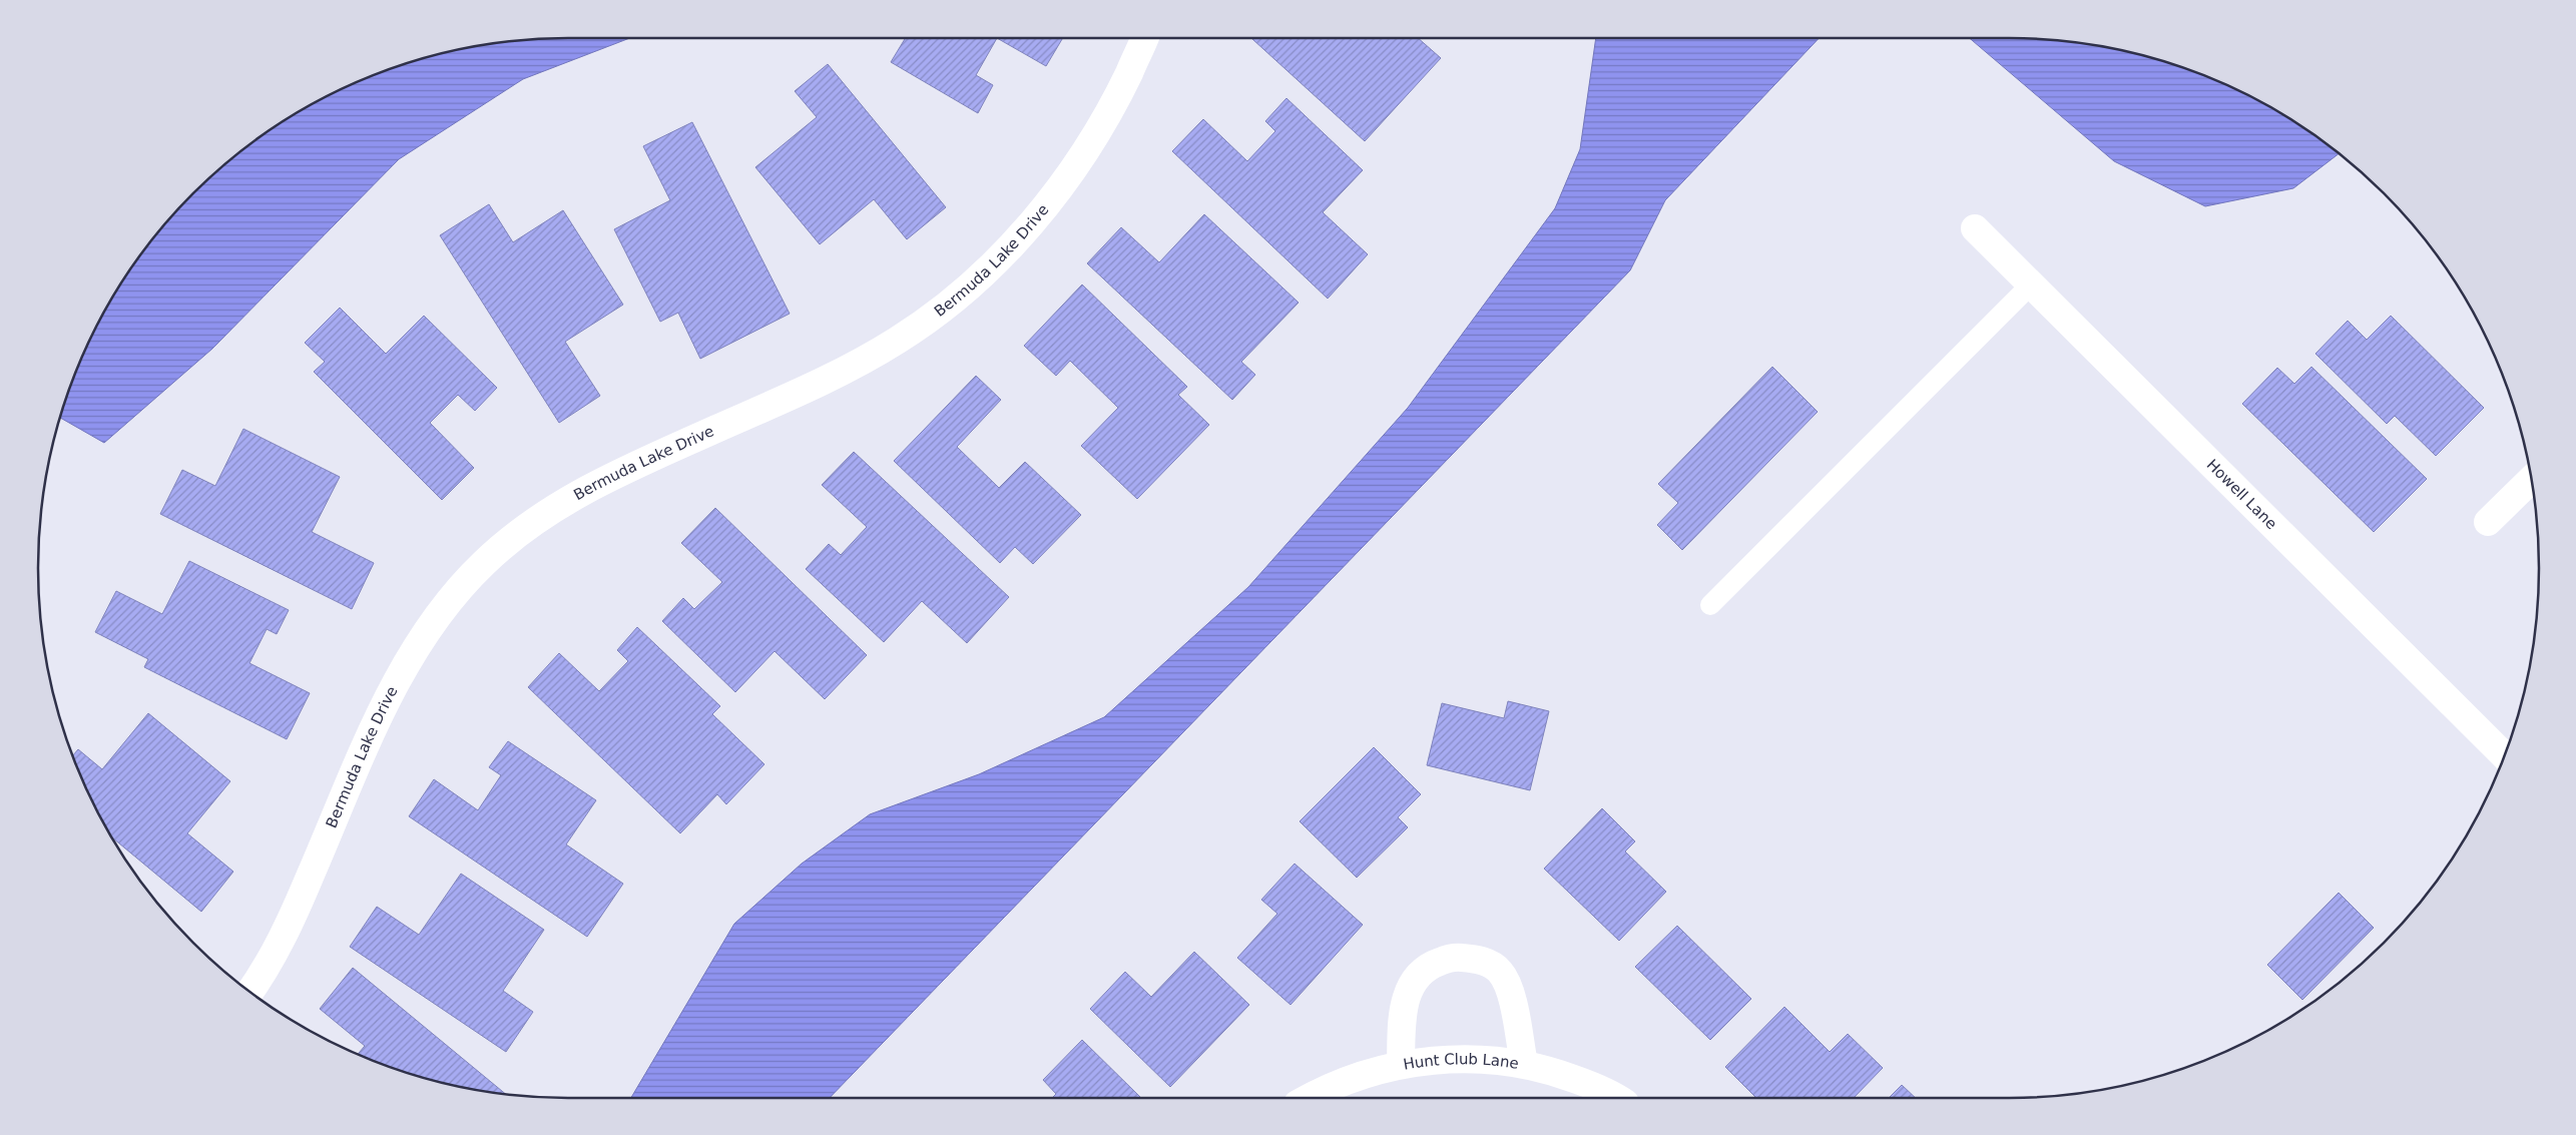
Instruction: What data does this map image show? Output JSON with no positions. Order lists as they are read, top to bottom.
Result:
{
  "streets": {
    "street": ["Bermuda Lake Drive", "Howell Lane", "Hunt Club Lane"]
  }
}
